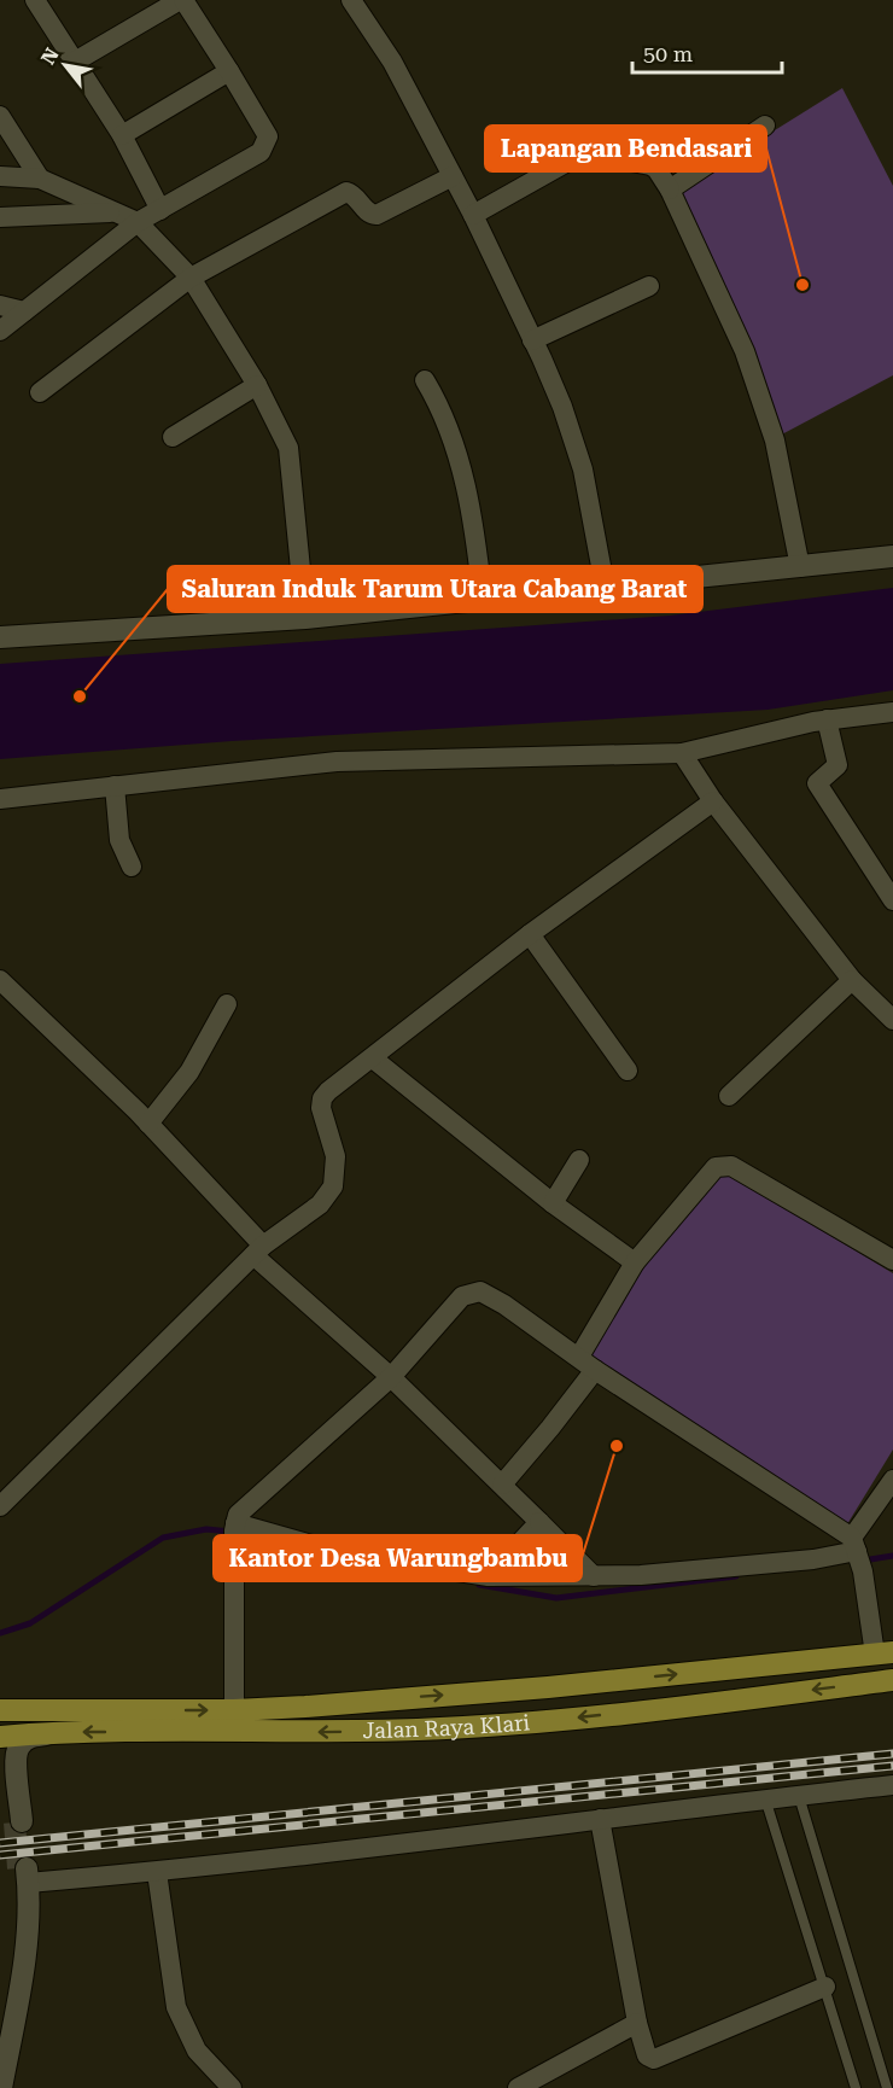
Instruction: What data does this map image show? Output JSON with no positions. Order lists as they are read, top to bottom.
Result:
{
  "streets": {
    "main road": ["Jalan Raya Klari"]
  },
  "places": ["Lapangan Bendasari", "Saluran Induk Tarum Utara Cabang Barat", "Kantor Desa Warungbambu"],
  "scale_bar": "50 m",
  "north": "top left"
}
